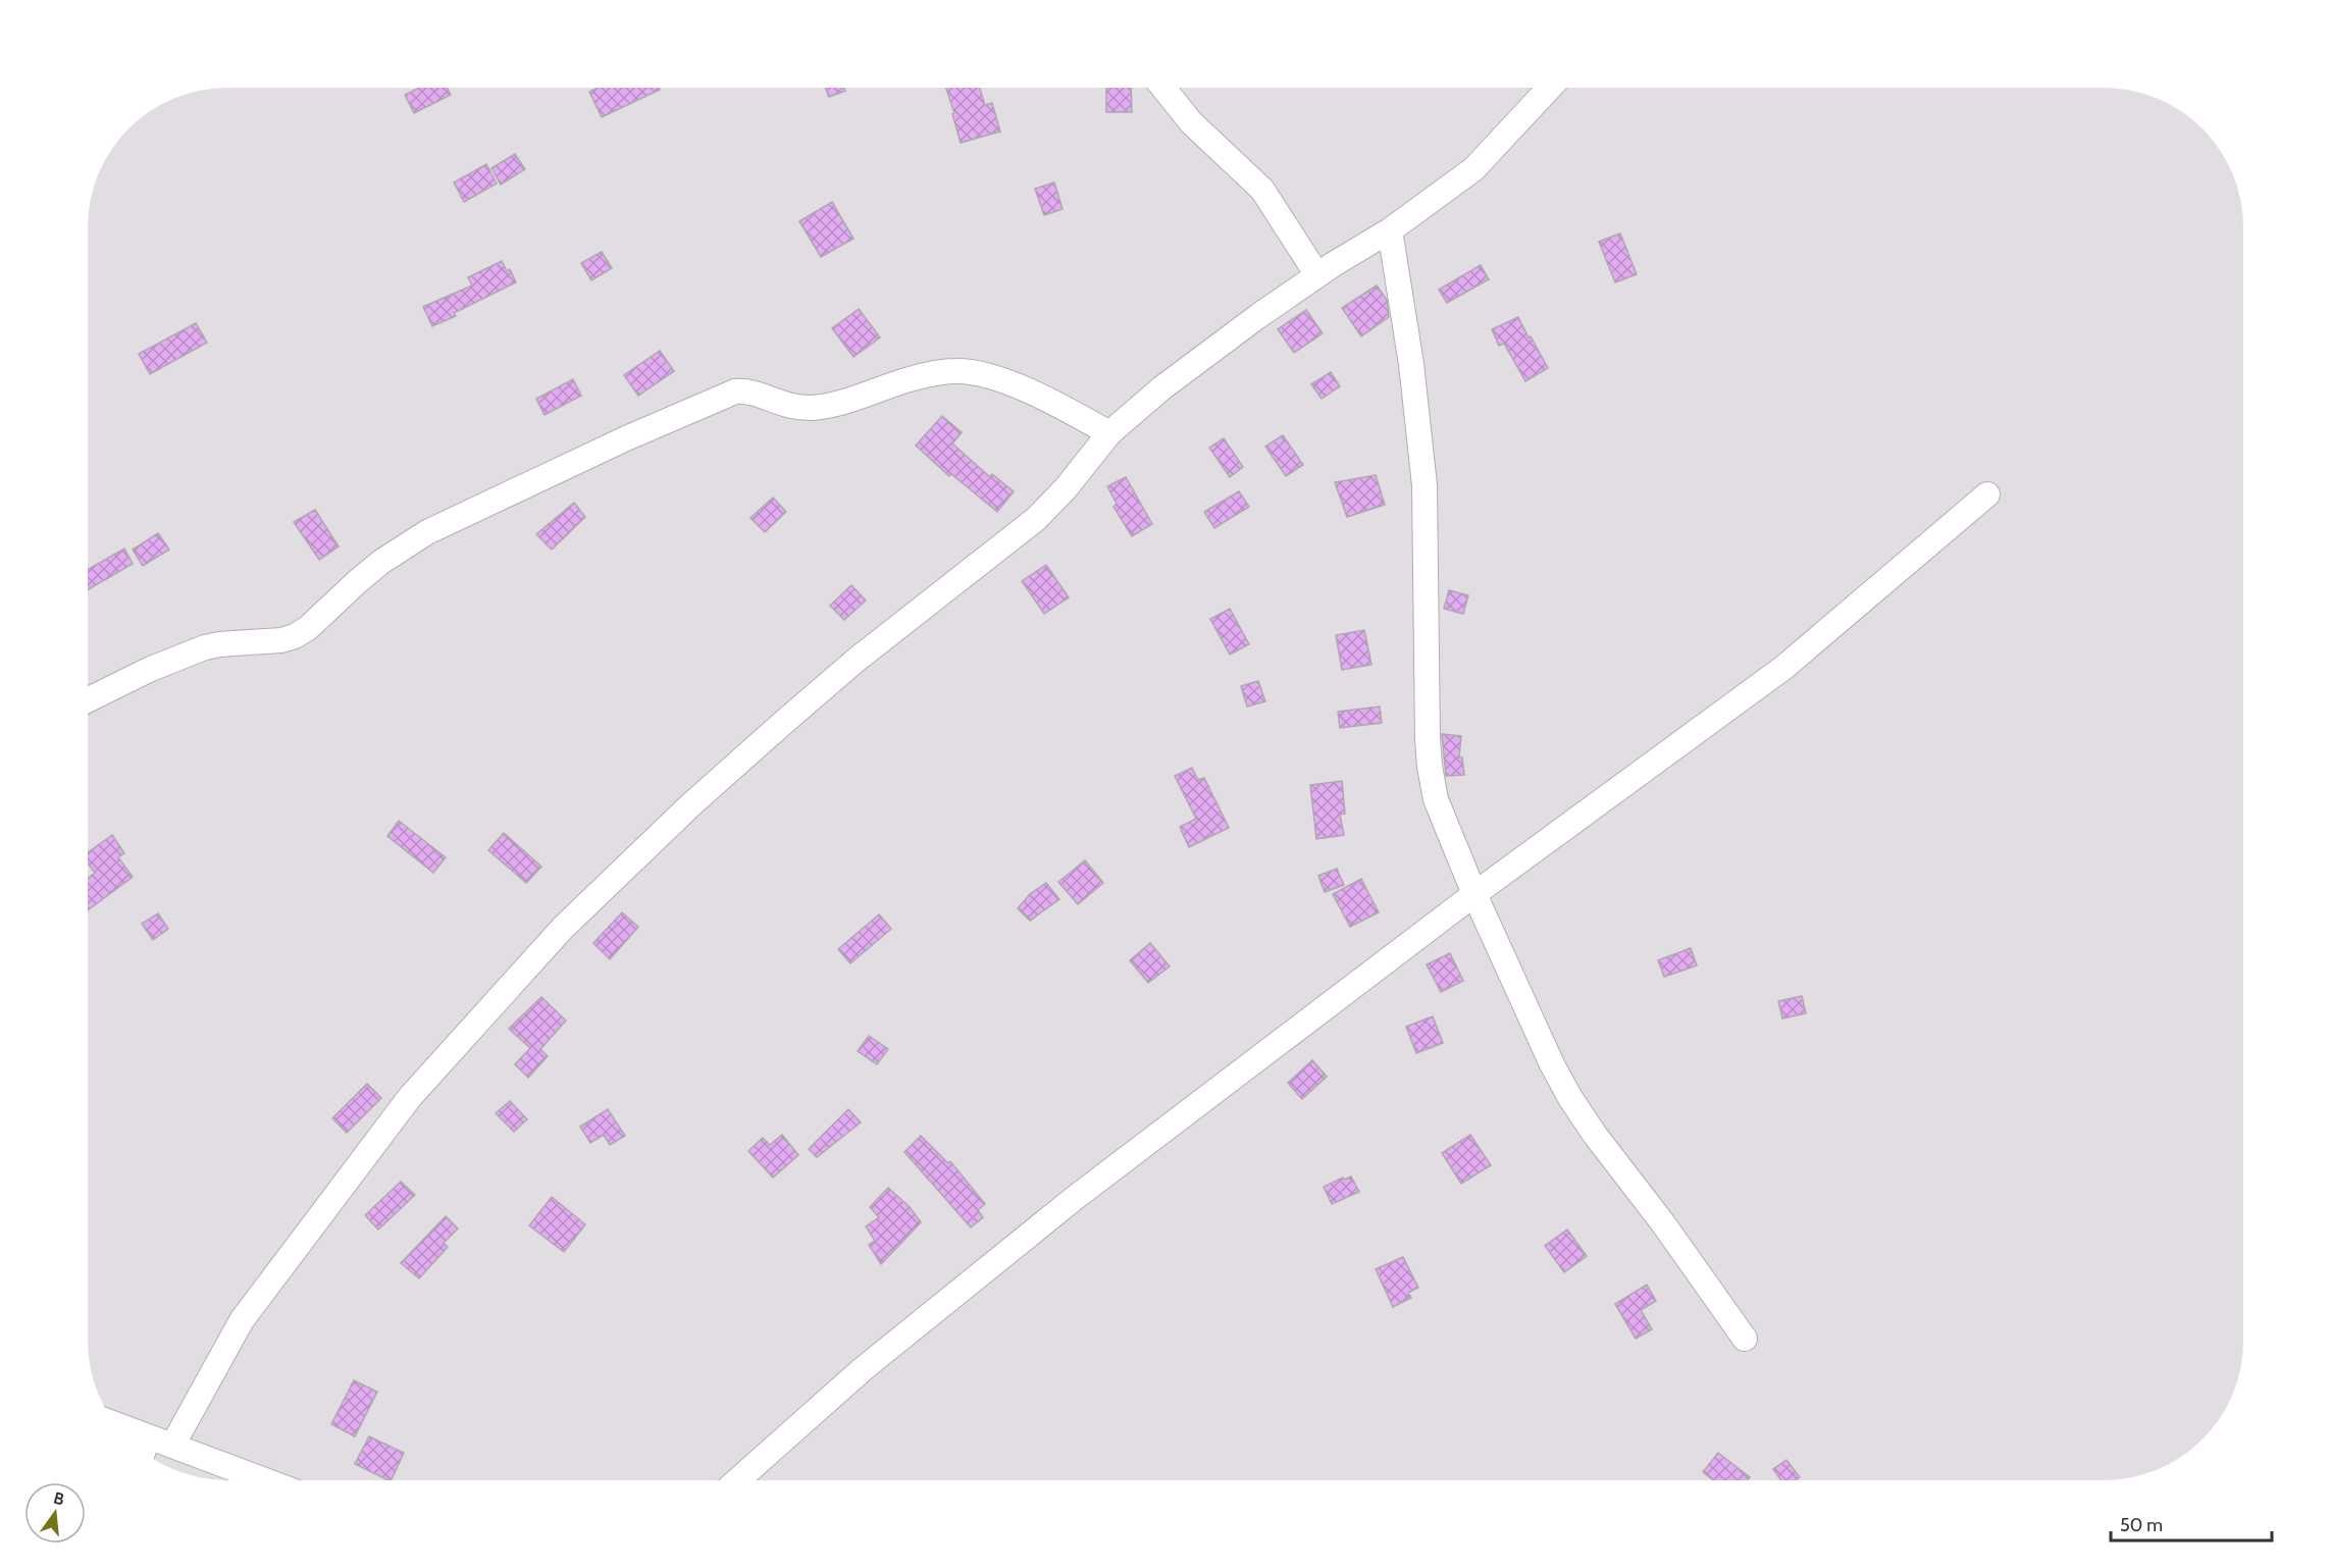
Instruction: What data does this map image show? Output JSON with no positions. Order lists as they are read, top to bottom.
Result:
{
  "scale_bar": "50 m",
  "north": "top"
}
